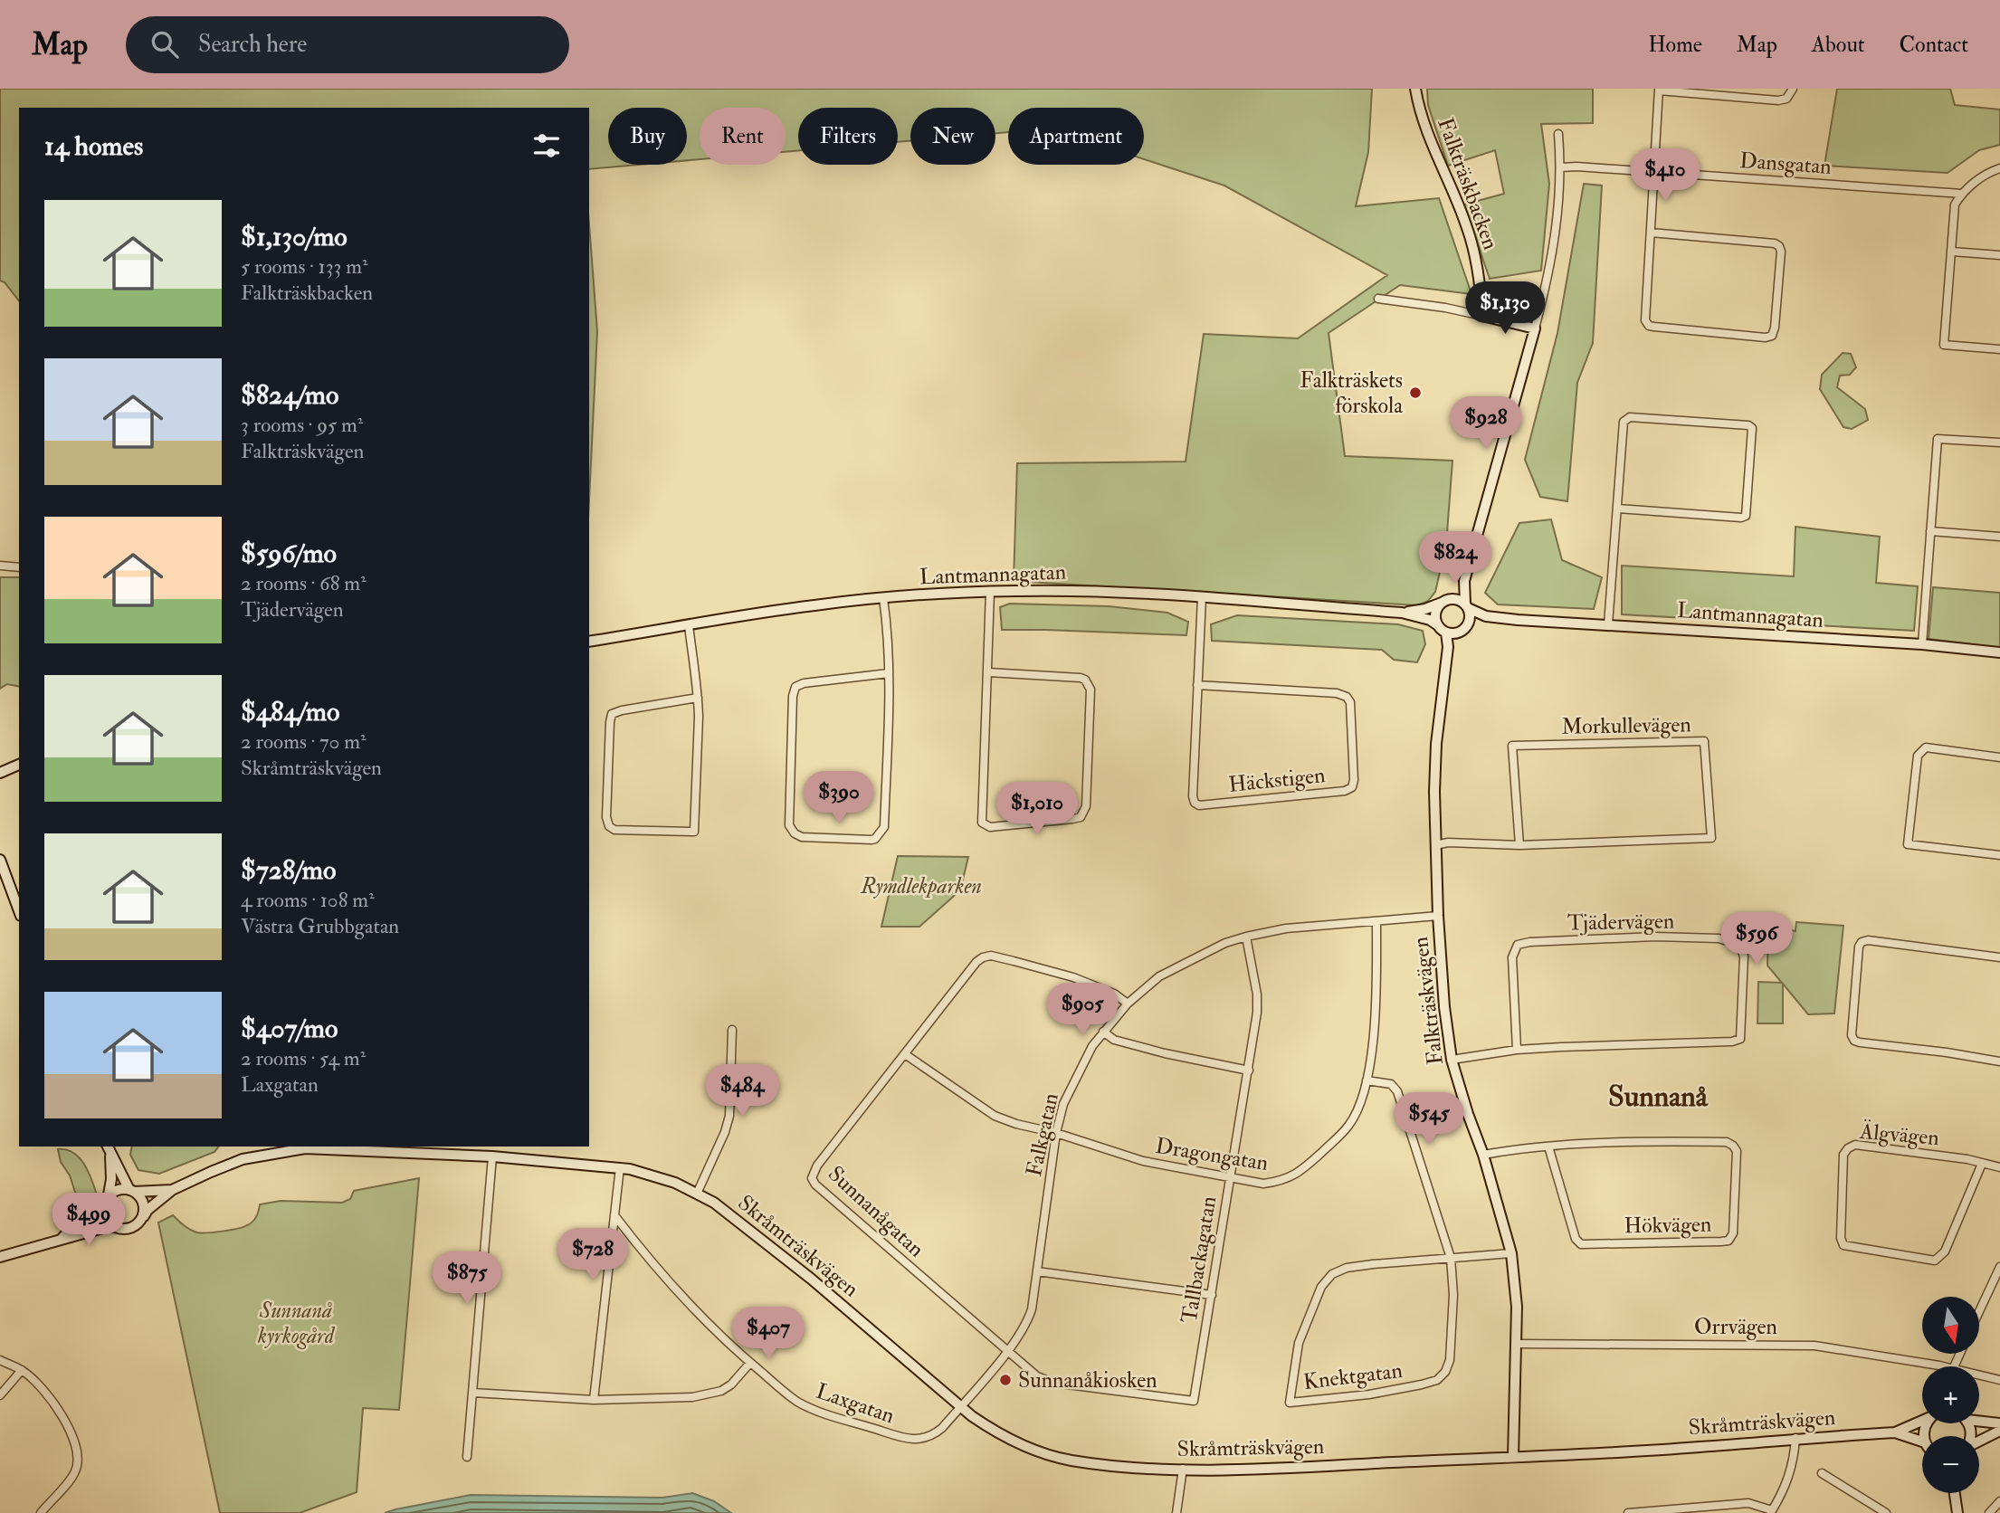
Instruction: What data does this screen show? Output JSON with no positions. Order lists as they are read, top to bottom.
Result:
{
  "streets": {
    "street": [
      "Dansgatan",
      "Falkträskbacken",
      "Lantmannagatan",
      "Morkullevägen",
      "Häckstigen",
      "Tjädervägen",
      "Falkträskvägen",
      "Falkgatan",
      "Älgvägen",
      "Dragongatan",
      "Sunnanågatan",
      "Hökvägen",
      "Skråmträskvägen",
      "Tallbackagatan",
      "Orrvägen",
      "Knektgatan",
      "Laxgatan"
    ]
  },
  "crossings": [
    ["Lantmannagatan", "Häckstigen"],
    ["Lantmannagatan", "Falkträskvägen"],
    ["Morkullevägen", "Falkträskvägen"],
    ["Tjädervägen", "Falkträskvägen"],
    ["Falkträskvägen", "Falkgatan"],
    ["Falkträskvägen", "Hökvägen"],
    ["Falkträskvägen", "Skråmträskvägen"],
    ["Falkträskvägen", "Orrvägen"],
    ["Falkträskvägen", "Knektgatan"],
    ["Falkgatan", "Dragongatan"],
    ["Falkgatan", "Sunnanågatan"],
    ["Falkgatan", "Skråmträskvägen"],
    ["Falkgatan", "Tallbackagatan"],
    ["Falkgatan", "Laxgatan"],
    ["Dragongatan", "Sunnanågatan"],
    ["Dragongatan", "Tallbackagatan"],
    ["Sunnanågatan", "Tallbackagatan"],
    ["Skråmträskvägen", "Laxgatan"]
  ],
  "districts": ["Sunnanå"],
  "parks": ["Rymdlekparken", "Sunnanå kyrkogård"],
  "places": ["Falkträskets förskola", "Sunnanåkiosken"],
  "north": "bottom",
  "page": {
    "header": "Map",
    "search": "Search here",
    "nav": [
      "Home",
      "Map",
      "About",
      "Contact"
    ],
    "chip": [
      "Buy",
      "Rent",
      "Filters",
      "New",
      "Apartment"
    ],
    "heading": "14 homes",
    "price": [
      "$410",
      "$1,130",
      "$928",
      "$824",
      "$390",
      "$1,010",
      "$596",
      "$905",
      "$484",
      "$545",
      "$499",
      "$728",
      "$875",
      "$407"
    ],
    "list": [
      {
        "name": "$1,130/mo",
        "note": "5 rooms · 133 m² · Falkträskbacken"
      },
      {
        "name": "$824/mo",
        "note": "3 rooms · 95 m² · Falkträskvägen"
      },
      {
        "name": "$596/mo",
        "note": "2 rooms · 68 m² · Tjädervägen"
      },
      {
        "name": "$484/mo",
        "note": "2 rooms · 70 m² · Skråmträskvägen"
      },
      {
        "name": "$728/mo",
        "note": "4 rooms · 108 m² · Västra Grubbgatan"
      },
      {
        "name": "$407/mo",
        "note": "2 rooms · 54 m² · Laxgatan"
      }
    ],
    "map_buttons": ["+", "−"]
  }
}
